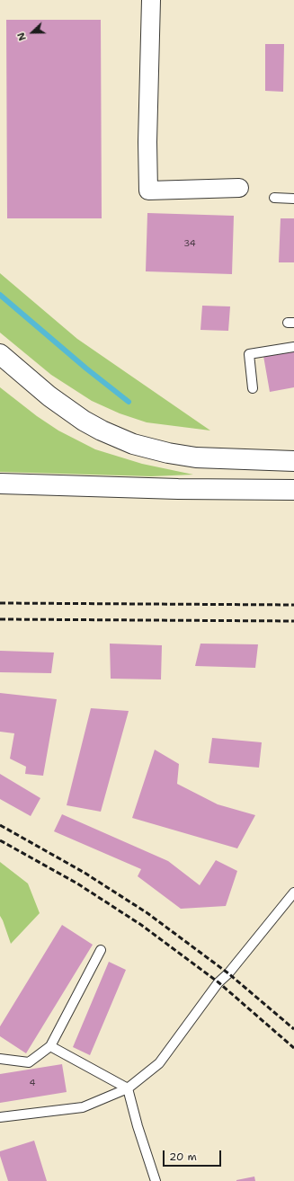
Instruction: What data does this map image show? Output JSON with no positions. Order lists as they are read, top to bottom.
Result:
{
  "house_numbers": ["34", "4"],
  "scale_bar": "20 m",
  "north": "left"
}
